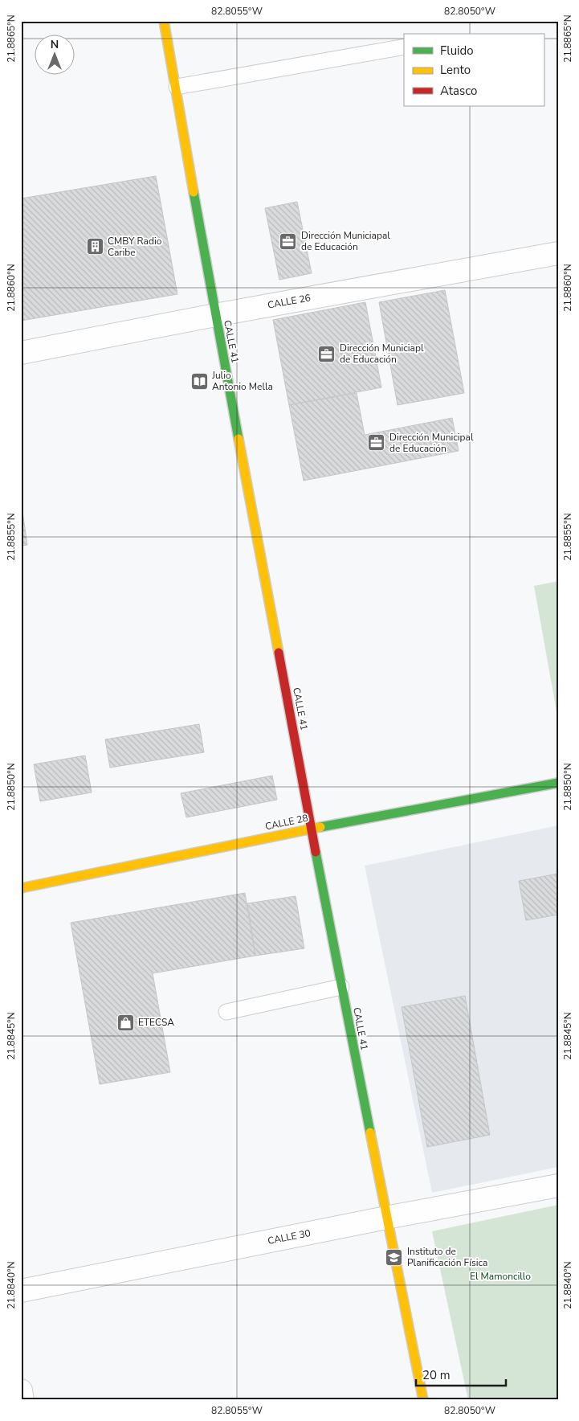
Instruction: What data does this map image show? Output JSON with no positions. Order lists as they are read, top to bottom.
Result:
{
  "streets": {
    "main road": ["CALLE 41", "CALLE 28"],
    "street": ["CALLE 26", "CALLE 30"]
  },
  "crossings": [
    ["CALLE 26", "CALLE 41"],
    ["CALLE 41", "CALLE 28"],
    ["CALLE 41", "CALLE 30"]
  ],
  "parks": ["El Mamoncillo"],
  "places": {
    "office": ["Dirección Municiapal de Educación", "Dirección Municiapl de Educación", "Dirección Municipal de Educación"],
    "building": ["CMBY Radio Caribe"],
    "library": ["Julio Antonio Mella"],
    "shop": ["ETECSA"],
    "school or university": ["Instituto de Planificación Física"]
  },
  "legend": ["Fluido", "Lento", "Atasco"],
  "scale_bar": "20 m",
  "north": "top",
  "coordinates": [
    "82.8055°W",
    "82.8050°W",
    "21.8865°N",
    "21.8860°N",
    "21.8855°N",
    "21.8850°N",
    "21.8845°N",
    "21.8840°N"
  ]
}
